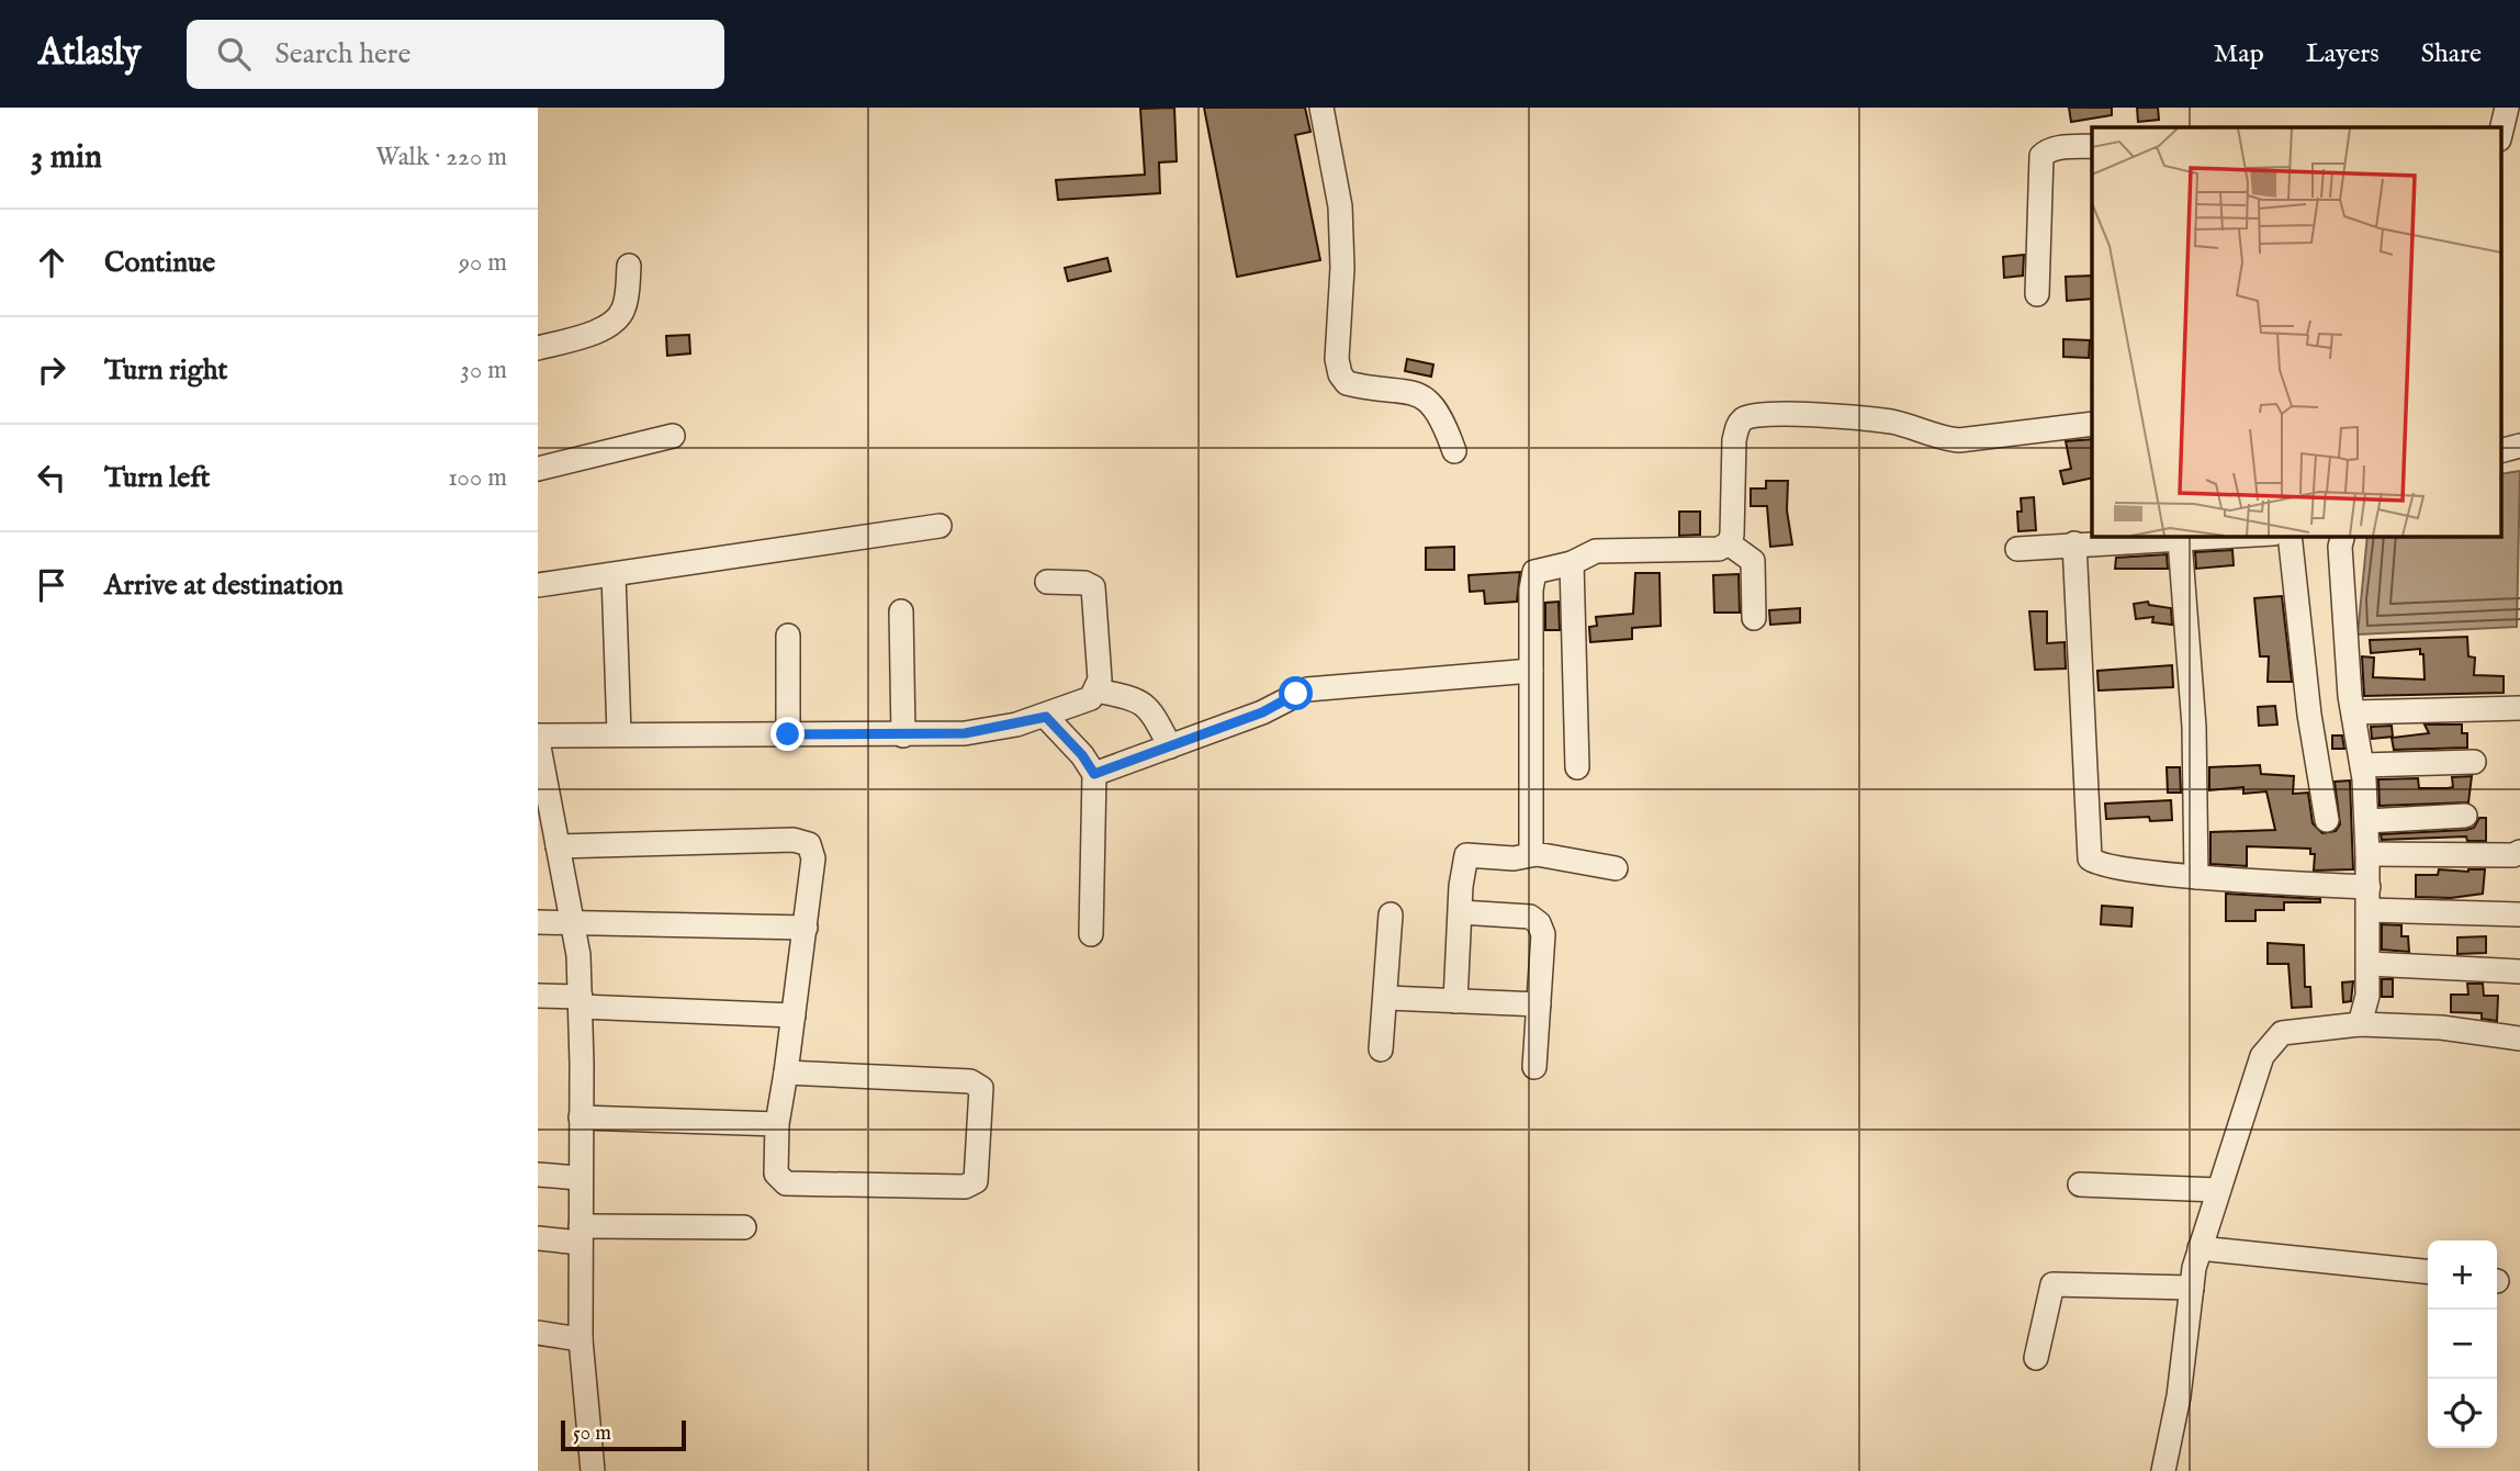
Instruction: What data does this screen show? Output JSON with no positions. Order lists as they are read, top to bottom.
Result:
{
  "scale_bar": "50 m",
  "page": {
    "header": "Atlasly",
    "search": "Search here",
    "nav": ["Map", "Layers", "Share"],
    "heading": ["3 min", "Walk · 220 m"],
    "list": [
      ["Continue", "90 m"],
      ["Turn right", "30 m"],
      ["Turn left", "100 m"],
      "Arrive at destination"
    ],
    "map_buttons": ["+", "−"],
    "scale": "50 m"
  }
}
